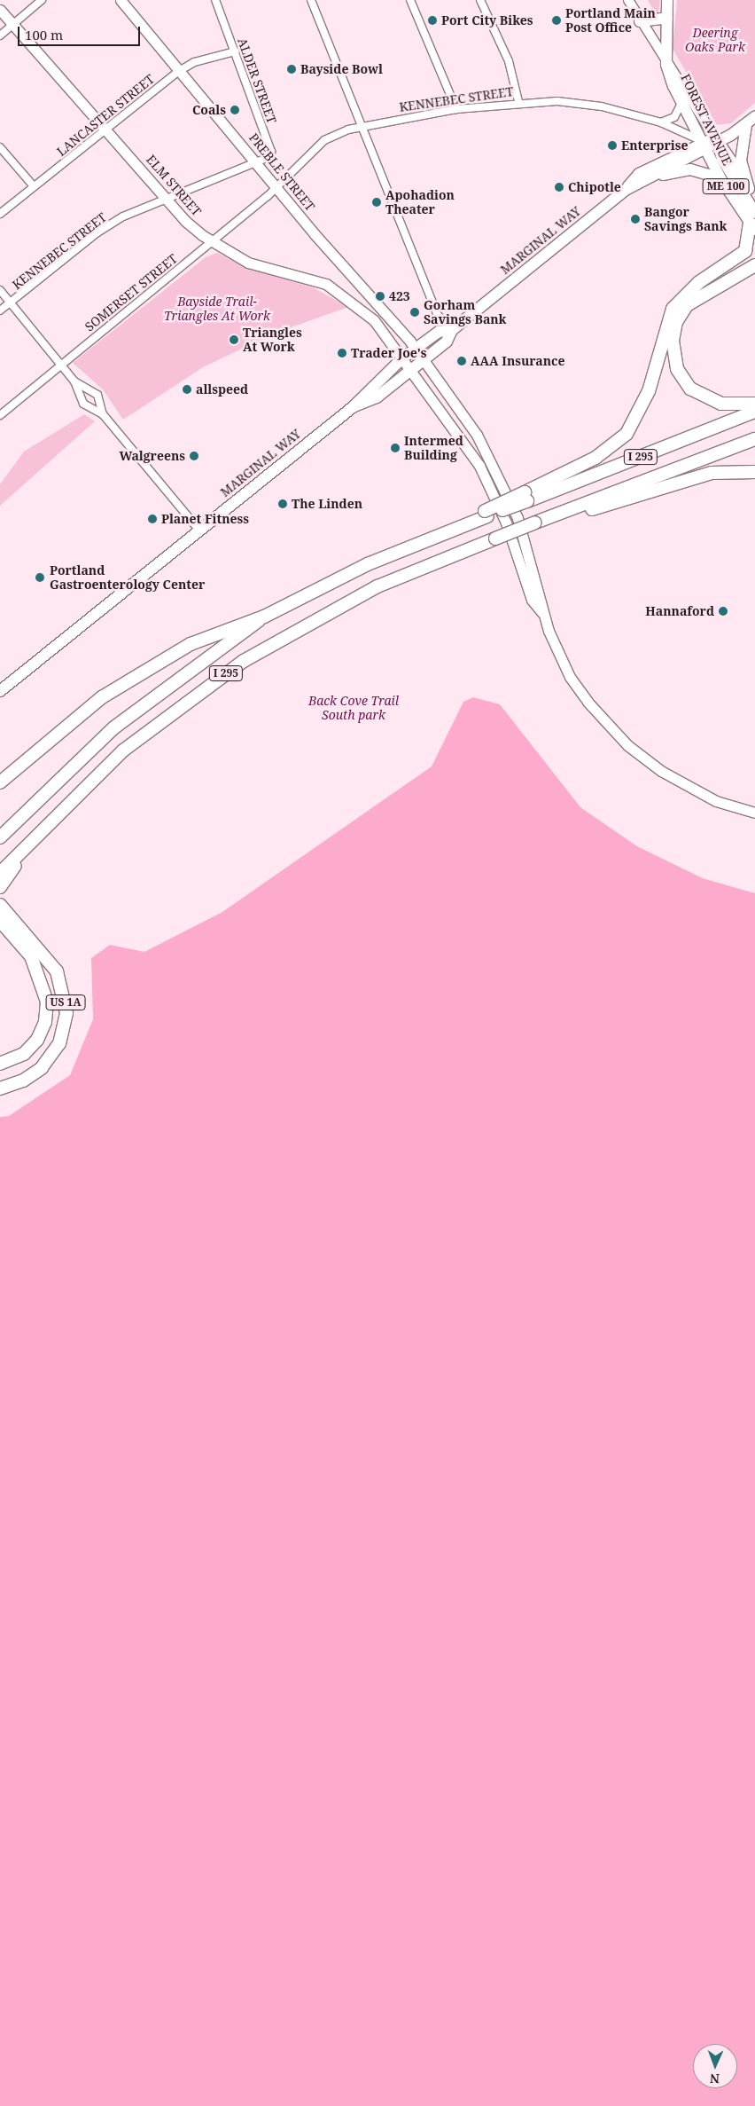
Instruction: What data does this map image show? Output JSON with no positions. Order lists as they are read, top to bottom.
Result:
{
  "streets": {
    "highway": ["I 295", "US 1A"],
    "main road": [
      "FOREST AVENUE",
      "PREBLE STREET",
      "ELM STREET",
      "ME 100",
      "MARGINAL WAY"
    ],
    "street": [
      "ALDER STREET",
      "KENNEBEC STREET",
      "LANCASTER STREET",
      "SOMERSET STREET"
    ]
  },
  "crossings": [
    ["ALDER STREET", "KENNEBEC STREET"],
    ["ALDER STREET", "LANCASTER STREET"],
    ["ALDER STREET", "PREBLE STREET"],
    ["KENNEBEC STREET", "FOREST AVENUE"],
    ["KENNEBEC STREET", "PREBLE STREET"],
    ["KENNEBEC STREET", "ELM STREET"],
    ["KENNEBEC STREET", "MARGINAL WAY"],
    ["KENNEBEC STREET", "SOMERSET STREET"],
    ["LANCASTER STREET", "PREBLE STREET"],
    ["LANCASTER STREET", "ELM STREET"],
    ["FOREST AVENUE", "MARGINAL WAY"],
    ["PREBLE STREET", "ELM STREET"],
    ["PREBLE STREET", "MARGINAL WAY"],
    ["PREBLE STREET", "SOMERSET STREET"],
    ["ELM STREET", "MARGINAL WAY"],
    ["ELM STREET", "SOMERSET STREET"]
  ],
  "parks": ["Deering Oaks Park", "Bayside Trail- Triangles At Work", "Back Cove Trail South park"],
  "places": [
    "Port City Bikes",
    "Portland Main Post Office",
    "Bayside Bowl",
    "Coals",
    "Enterprise",
    "Chipotle",
    "Apohadion Theater",
    "Bangor Savings Bank",
    "423",
    "Gorham Savings Bank",
    "Triangles At Work",
    "Trader Joe's",
    "AAA Insurance",
    "allspeed",
    "Intermed Building",
    "Walgreens",
    "The Linden",
    "Planet Fitness",
    "Portland Gastroenterology Center",
    "Hannaford"
  ],
  "scale_bar": "100 m",
  "north": "bottom"
}
